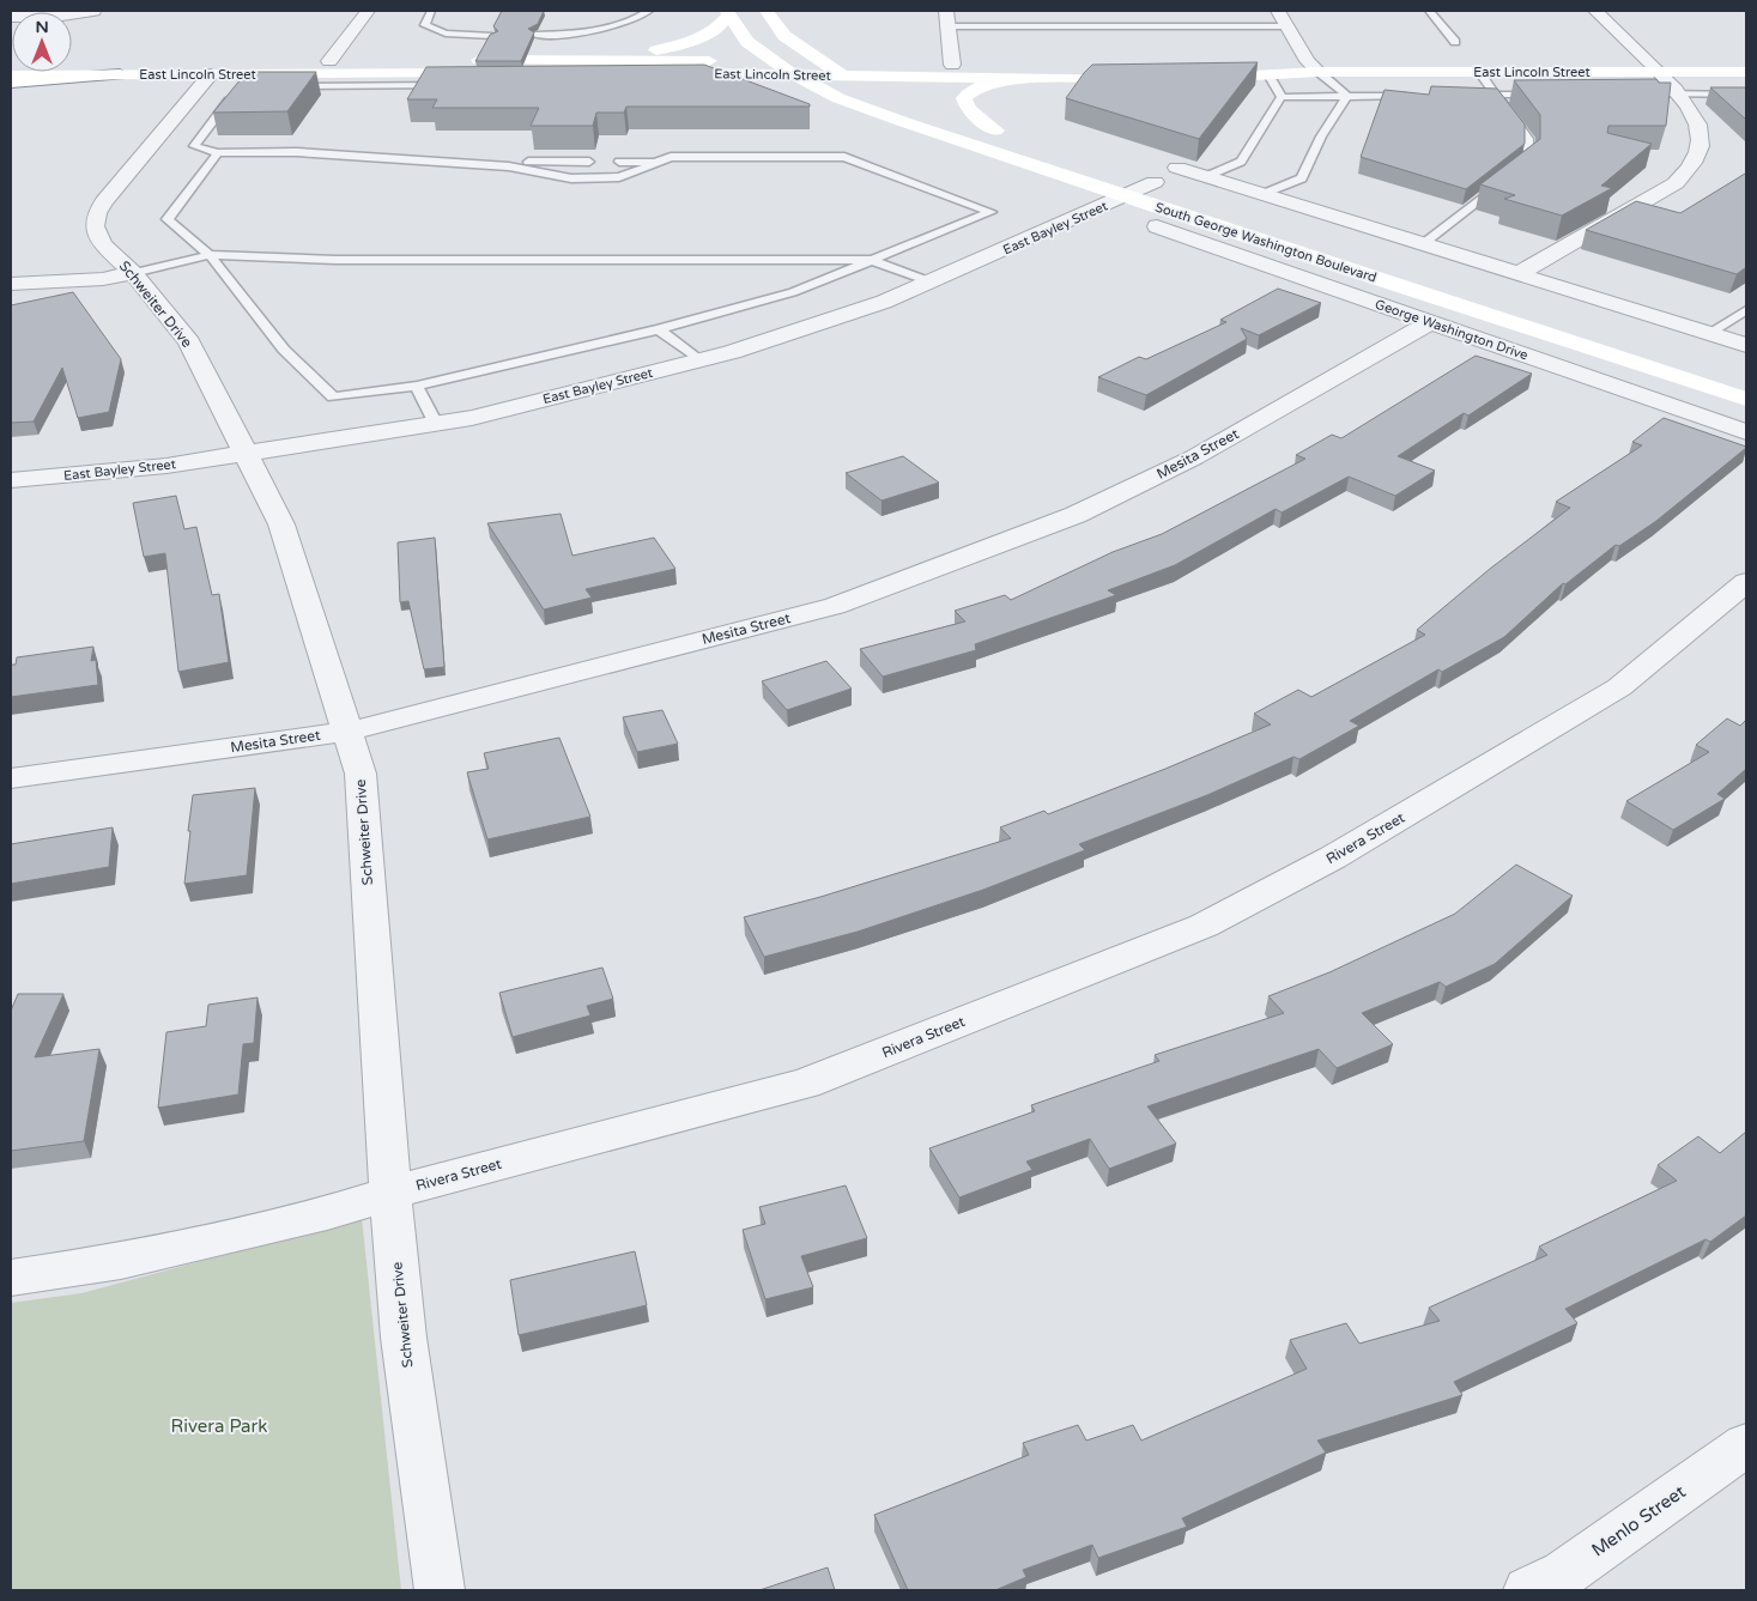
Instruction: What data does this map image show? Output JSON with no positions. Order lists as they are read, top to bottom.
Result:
{
  "streets": {
    "main road": ["East Lincoln Street", "South George Washington Boulevard"],
    "street": [
      "East Bayley Street",
      "Schweiter Drive",
      "George Washington Drive",
      "Mesita Street",
      "Rivera Street",
      "Menlo Street"
    ]
  },
  "crossings": [
    ["East Lincoln Street", "South George Washington Boulevard"],
    ["East Lincoln Street", "Schweiter Drive"],
    ["East Bayley Street", "South George Washington Boulevard"],
    ["East Bayley Street", "Schweiter Drive"],
    ["Schweiter Drive", "Mesita Street"],
    ["Schweiter Drive", "Rivera Street"],
    ["George Washington Drive", "Mesita Street"]
  ],
  "parks": ["Rivera Park"],
  "north": "top"
}
